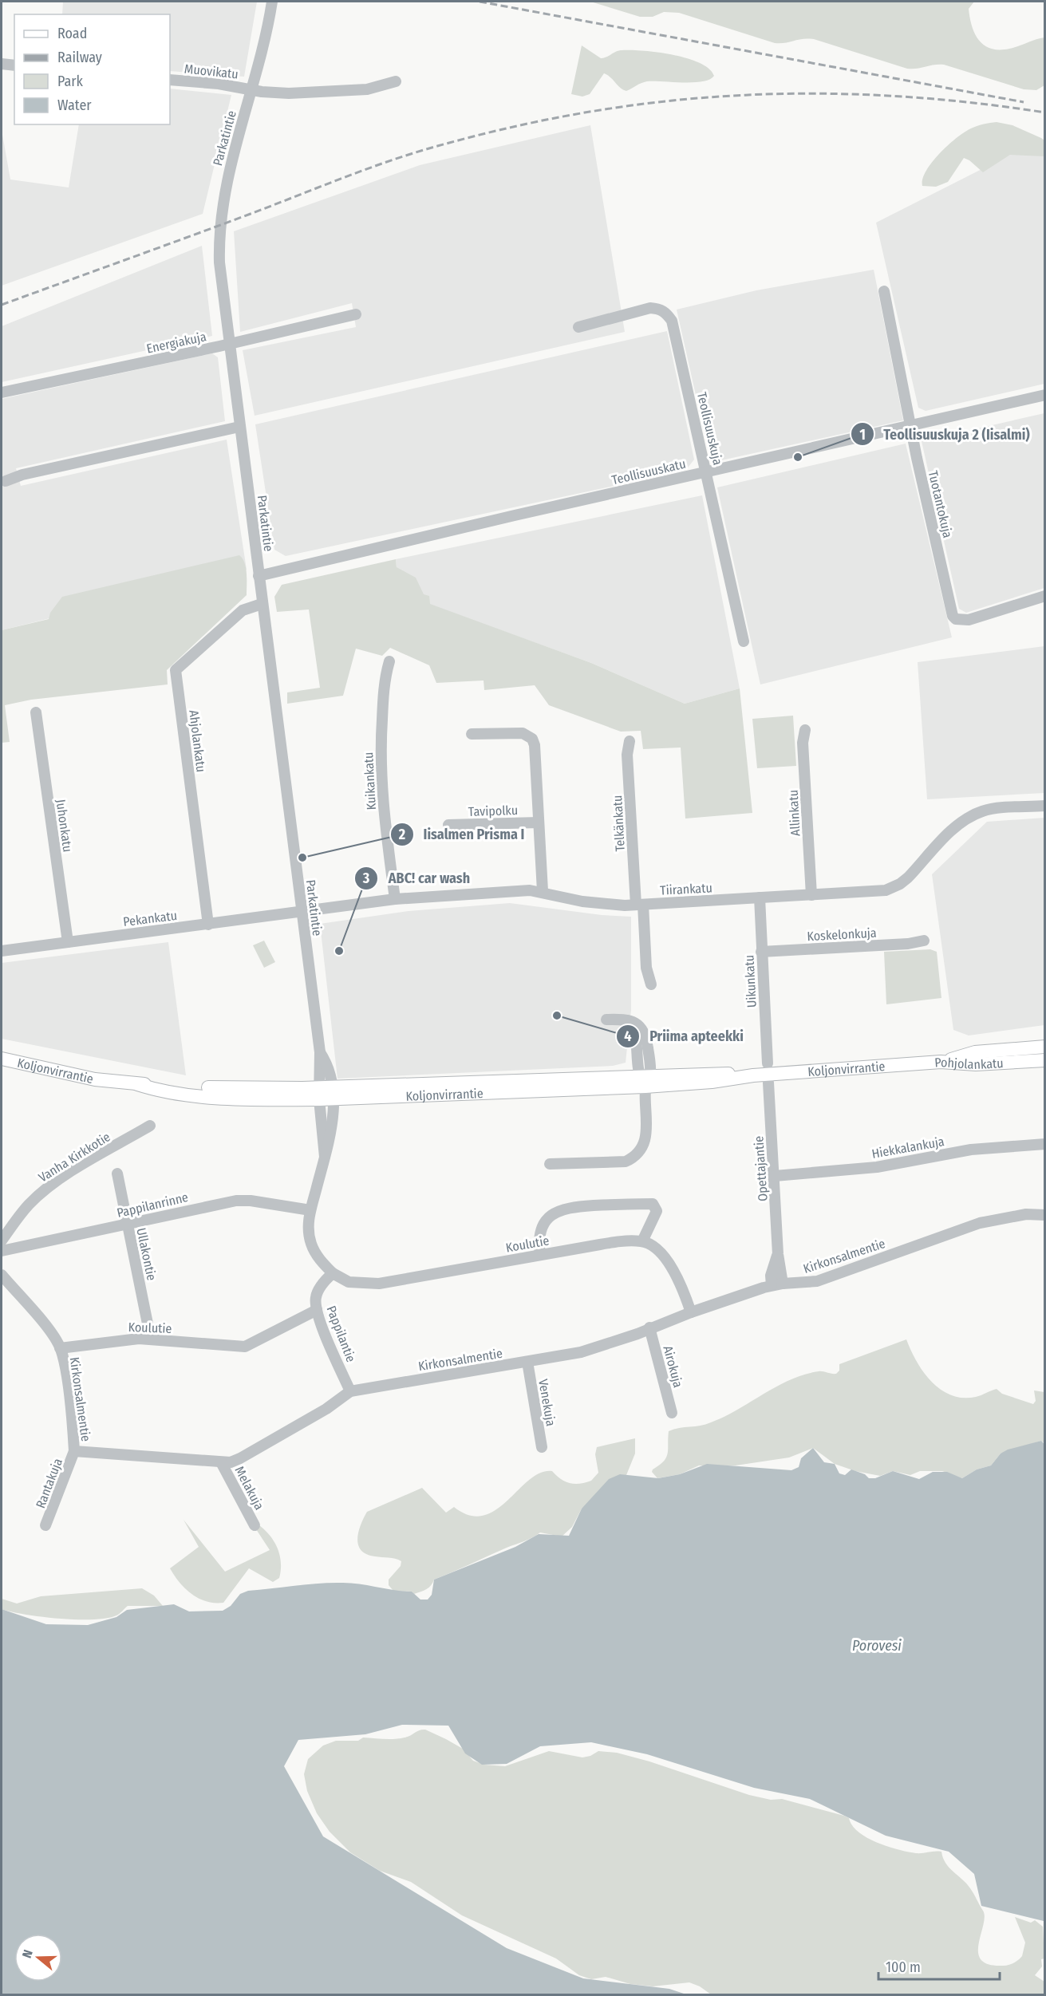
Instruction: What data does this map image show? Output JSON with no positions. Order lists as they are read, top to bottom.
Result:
{
  "streets": {
    "main road": ["Pohjolankatu", "Koljonvirrantie"],
    "street": [
      "Muovikatu",
      "Parkatintie",
      "Energiakuja",
      "Teollisuuskuja",
      "Teollisuuskatu",
      "Tuotantokuja",
      "Ahjolankatu",
      "Kuikankatu",
      "Tavipolku",
      "Allinkatu",
      "Telkänkatu",
      "Juhonkatu",
      "Tiirankatu",
      "Pekankatu",
      "Koskelonkuja",
      "Uikunkatu",
      "Hiekkalankuja",
      "Vanha Kirkkotie",
      "Opettajantie",
      "Pappilanrinne",
      "Koulutie",
      "Ullakontie",
      "Kirkonsalmentie",
      "Pappilantie",
      "Airokuja",
      "Venekuja",
      "Rantakuja",
      "Melakuja"
    ]
  },
  "crossings": [
    ["Muovikatu", "Parkatintie"],
    ["Parkatintie", "Energiakuja"],
    ["Parkatintie", "Teollisuuskatu"],
    ["Parkatintie", "Ahjolankatu"],
    ["Parkatintie", "Tiirankatu"],
    ["Parkatintie", "Pekankatu"],
    ["Parkatintie", "Koljonvirrantie"],
    ["Teollisuuskuja", "Teollisuuskatu"],
    ["Teollisuuskatu", "Tuotantokuja"],
    ["Ahjolankatu", "Pekankatu"],
    ["Kuikankatu", "Tiirankatu"],
    ["Allinkatu", "Tiirankatu"],
    ["Telkänkatu", "Tiirankatu"],
    ["Juhonkatu", "Pekankatu"],
    ["Tiirankatu", "Pekankatu"],
    ["Tiirankatu", "Uikunkatu"],
    ["Koskelonkuja", "Uikunkatu"],
    ["Pohjolankatu", "Koljonvirrantie"],
    ["Hiekkalankuja", "Opettajantie"],
    ["Opettajantie", "Kirkonsalmentie"],
    ["Pappilanrinne", "Ullakontie"],
    ["Koulutie", "Ullakontie"],
    ["Koulutie", "Kirkonsalmentie"],
    ["Koulutie", "Pappilantie"],
    ["Kirkonsalmentie", "Pappilantie"],
    ["Kirkonsalmentie", "Airokuja"],
    ["Kirkonsalmentie", "Venekuja"],
    ["Kirkonsalmentie", "Rantakuja"],
    ["Kirkonsalmentie", "Melakuja"]
  ],
  "water": ["Porovesi"],
  "places": [
    "Teollisuuskuja 2 (Iisalmi)",
    "Iisalmen Prisma I",
    "ABC! car wash",
    "Priima apteekki"
  ],
  "legend": [
    "Road",
    "Railway",
    "Park",
    "Water"
  ],
  "scale_bar": "100 m",
  "north": "left"
}
